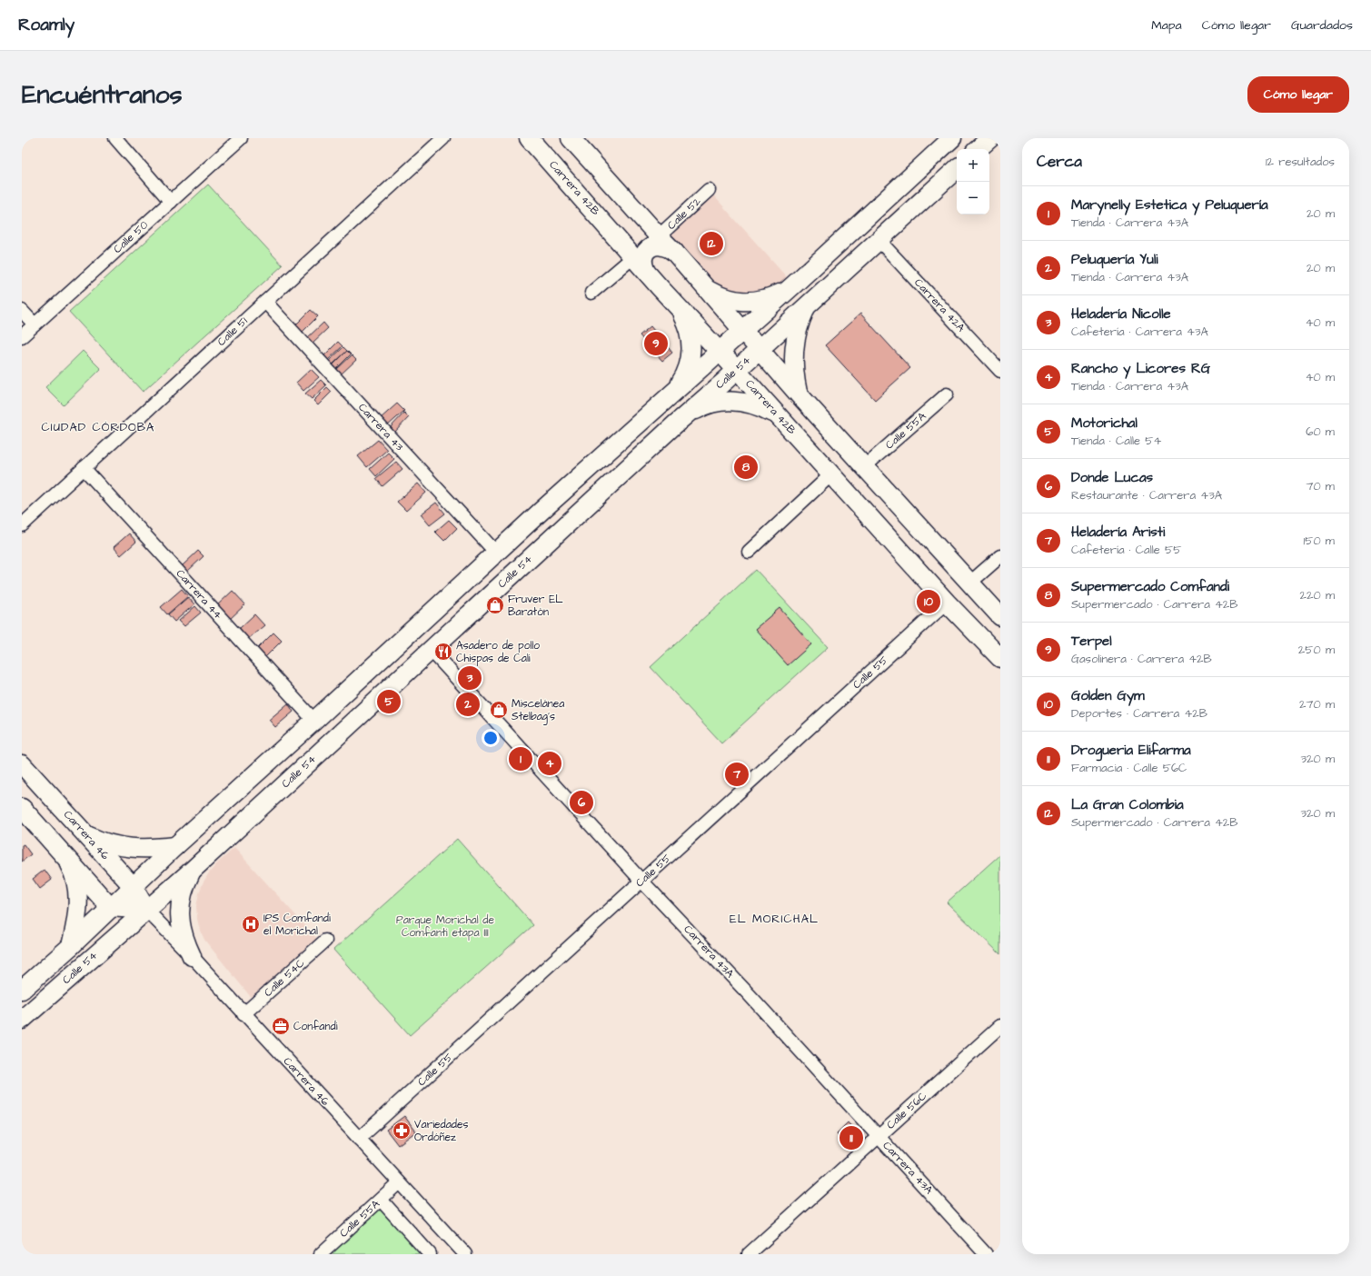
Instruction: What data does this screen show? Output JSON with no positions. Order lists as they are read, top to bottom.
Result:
{
  "streets": {
    "main road": ["Carrera 42B", "Calle 54", "Carrera 46"],
    "street": [
      "Calle 52",
      "Calle 50",
      "Carrera 42A",
      "Calle 51",
      "Carrera 43",
      "Calle 55A",
      "Carrera 44",
      "Calle 55",
      "Carrera 43A",
      "Calle 54C",
      "Calle 56C"
    ]
  },
  "crossings": [
    ["Carrera 42B", "Calle 54"],
    ["Carrera 42B", "Calle 55"],
    ["Carrera 42A", "Calle 54"],
    ["Calle 51", "Carrera 43"],
    ["Calle 51", "Carrera 44"],
    ["Calle 54", "Carrera 43"],
    ["Calle 54", "Carrera 44"],
    ["Calle 54", "Carrera 46"],
    ["Calle 54", "Carrera 43A"],
    ["Calle 55A", "Carrera 46"],
    ["Calle 55", "Carrera 46"],
    ["Calle 55", "Carrera 43A"],
    ["Carrera 46", "Calle 54C"],
    ["Carrera 43A", "Calle 56C"]
  ],
  "districts": ["CIUDAD CÓRDOBA", "EL MORICHAL"],
  "parks": ["Parque Morichal de Comfanti etapa III"],
  "places": {
    "shop": ["Fruver EL Baratón", "Miscelánea Stelbag's"],
    "restaurant": ["Asadero de pollo Chispas de Cali"],
    "hospital": ["IPS Comfandi el Morichal"],
    "office": ["Confandi"],
    "pharmacy": ["Variedades Ordóñez"]
  },
  "page": {
    "header": "Roamly",
    "nav": ["Mapa", "Cómo llegar", "Guardados"],
    "buttons": "Cómo llegar",
    "title": "Encuéntranos",
    "heading": ["Cerca", "12 resultados"],
    "map_buttons": ["+", "−"],
    "list": [
      {
        "mark": "1",
        "name": "Marynelly Estetica y Peluquería",
        "note": "Tienda · Carrera 43A",
        "value": "20 m"
      },
      {
        "mark": "2",
        "name": "Peluquería Yuli",
        "note": "Tienda · Carrera 43A",
        "value": "20 m"
      },
      {
        "mark": "3",
        "name": "Heladería Nicolle",
        "note": "Cafetería · Carrera 43A",
        "value": "40 m"
      },
      {
        "mark": "4",
        "name": "Rancho y Licores RG",
        "note": "Tienda · Carrera 43A",
        "value": "40 m"
      },
      {
        "mark": "5",
        "name": "Motorichal",
        "note": "Tienda · Calle 54",
        "value": "60 m"
      },
      {
        "mark": "6",
        "name": "Donde Lucas",
        "note": "Restaurante · Carrera 43A",
        "value": "70 m"
      },
      {
        "mark": "7",
        "name": "Heladería Aristi",
        "note": "Cafetería · Calle 55",
        "value": "150 m"
      },
      {
        "mark": "8",
        "name": "Supermercado Comfandi",
        "note": "Supermercado · Carrera 42B",
        "value": "220 m"
      },
      {
        "mark": "9",
        "name": "Terpel",
        "note": "Gasolinera · Carrera 42B",
        "value": "250 m"
      },
      {
        "mark": "10",
        "name": "Golden Gym",
        "note": "Deportes · Carrera 42B",
        "value": "270 m"
      },
      {
        "mark": "11",
        "name": "Drogueria Elifarma",
        "note": "Farmacia · Calle 56C",
        "value": "320 m"
      },
      {
        "mark": "12",
        "name": "La Gran Colombia",
        "note": "Supermercado · Carrera 42B",
        "value": "320 m"
      }
    ],
    "pins": [
      "12",
      "9",
      "8",
      "10",
      "3",
      "5",
      "2",
      "1",
      "4",
      "7",
      "6",
      "11"
    ]
  }
}
